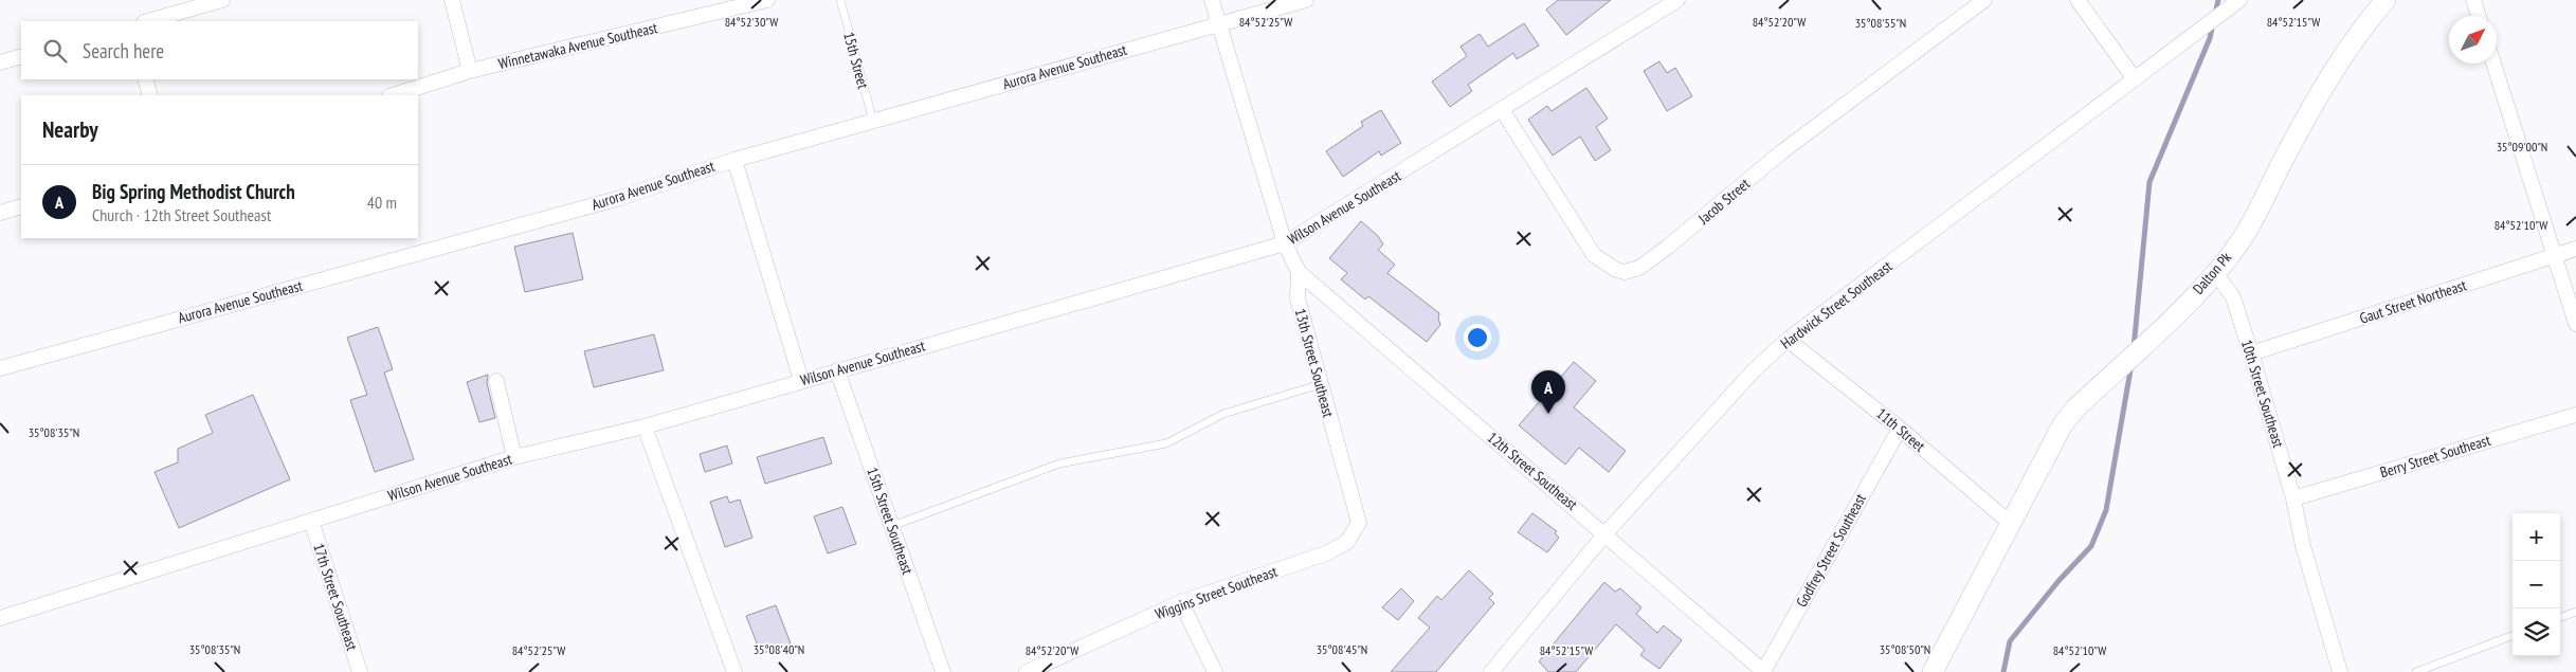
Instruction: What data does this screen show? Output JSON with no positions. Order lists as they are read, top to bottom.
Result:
{
  "streets": {
    "main road": ["Dalton Pk"],
    "street": [
      "Winnetawaka Avenue Southeast",
      "Aurora Avenue Southeast",
      "Jacob Street",
      "Wilson Avenue Southeast",
      "Gaut Street Northeast",
      "Hardwick Street Southeast",
      "13th Street Southeast",
      "10th Street Southeast",
      "11th Street",
      "Berry Street Southeast",
      "12th Street Southeast",
      "15th Street Southeast",
      "Godfrey Street Southeast",
      "Wiggins Street Southeast",
      "17th Street Southeast"
    ],
    "lane": ["15th Street"]
  },
  "crossings": [
    ["15th Street", "Aurora Avenue Southeast"],
    ["Aurora Avenue Southeast", "13th Street Southeast"],
    ["Jacob Street", "Wilson Avenue Southeast"],
    ["Wilson Avenue Southeast", "13th Street Southeast"],
    ["Wilson Avenue Southeast", "15th Street Southeast"],
    ["Wilson Avenue Southeast", "17th Street Southeast"],
    ["Dalton Pk", "10th Street Southeast"],
    ["Dalton Pk", "11th Street"],
    ["Gaut Street Northeast", "10th Street Southeast"],
    ["Hardwick Street Southeast", "11th Street"],
    ["Hardwick Street Southeast", "12th Street Southeast"],
    ["13th Street Southeast", "12th Street Southeast"],
    ["13th Street Southeast", "Wiggins Street Southeast"],
    ["10th Street Southeast", "Berry Street Southeast"],
    ["11th Street", "Godfrey Street Southeast"],
    ["12th Street Southeast", "Godfrey Street Southeast"]
  ],
  "north": "top right",
  "page": {
    "search": "Search here",
    "heading": "Nearby",
    "list": [
      {
        "mark": "A",
        "name": "Big Spring Methodist Church",
        "note": "Church · 12th Street Southeast",
        "value": "40 m"
      }
    ],
    "pins": "A",
    "map_buttons": ["+", "−"]
  },
  "coordinates": [
    "84°52'30\"W",
    "84°52'25\"W",
    "84°52'20\"W",
    "84°52'15\"W",
    "35°08'55\"N",
    "35°09'00\"N",
    "84°52'10\"W",
    "35°08'35\"N",
    "35°08'40\"N",
    "35°08'45\"N",
    "35°08'50\"N"
  ]
}
